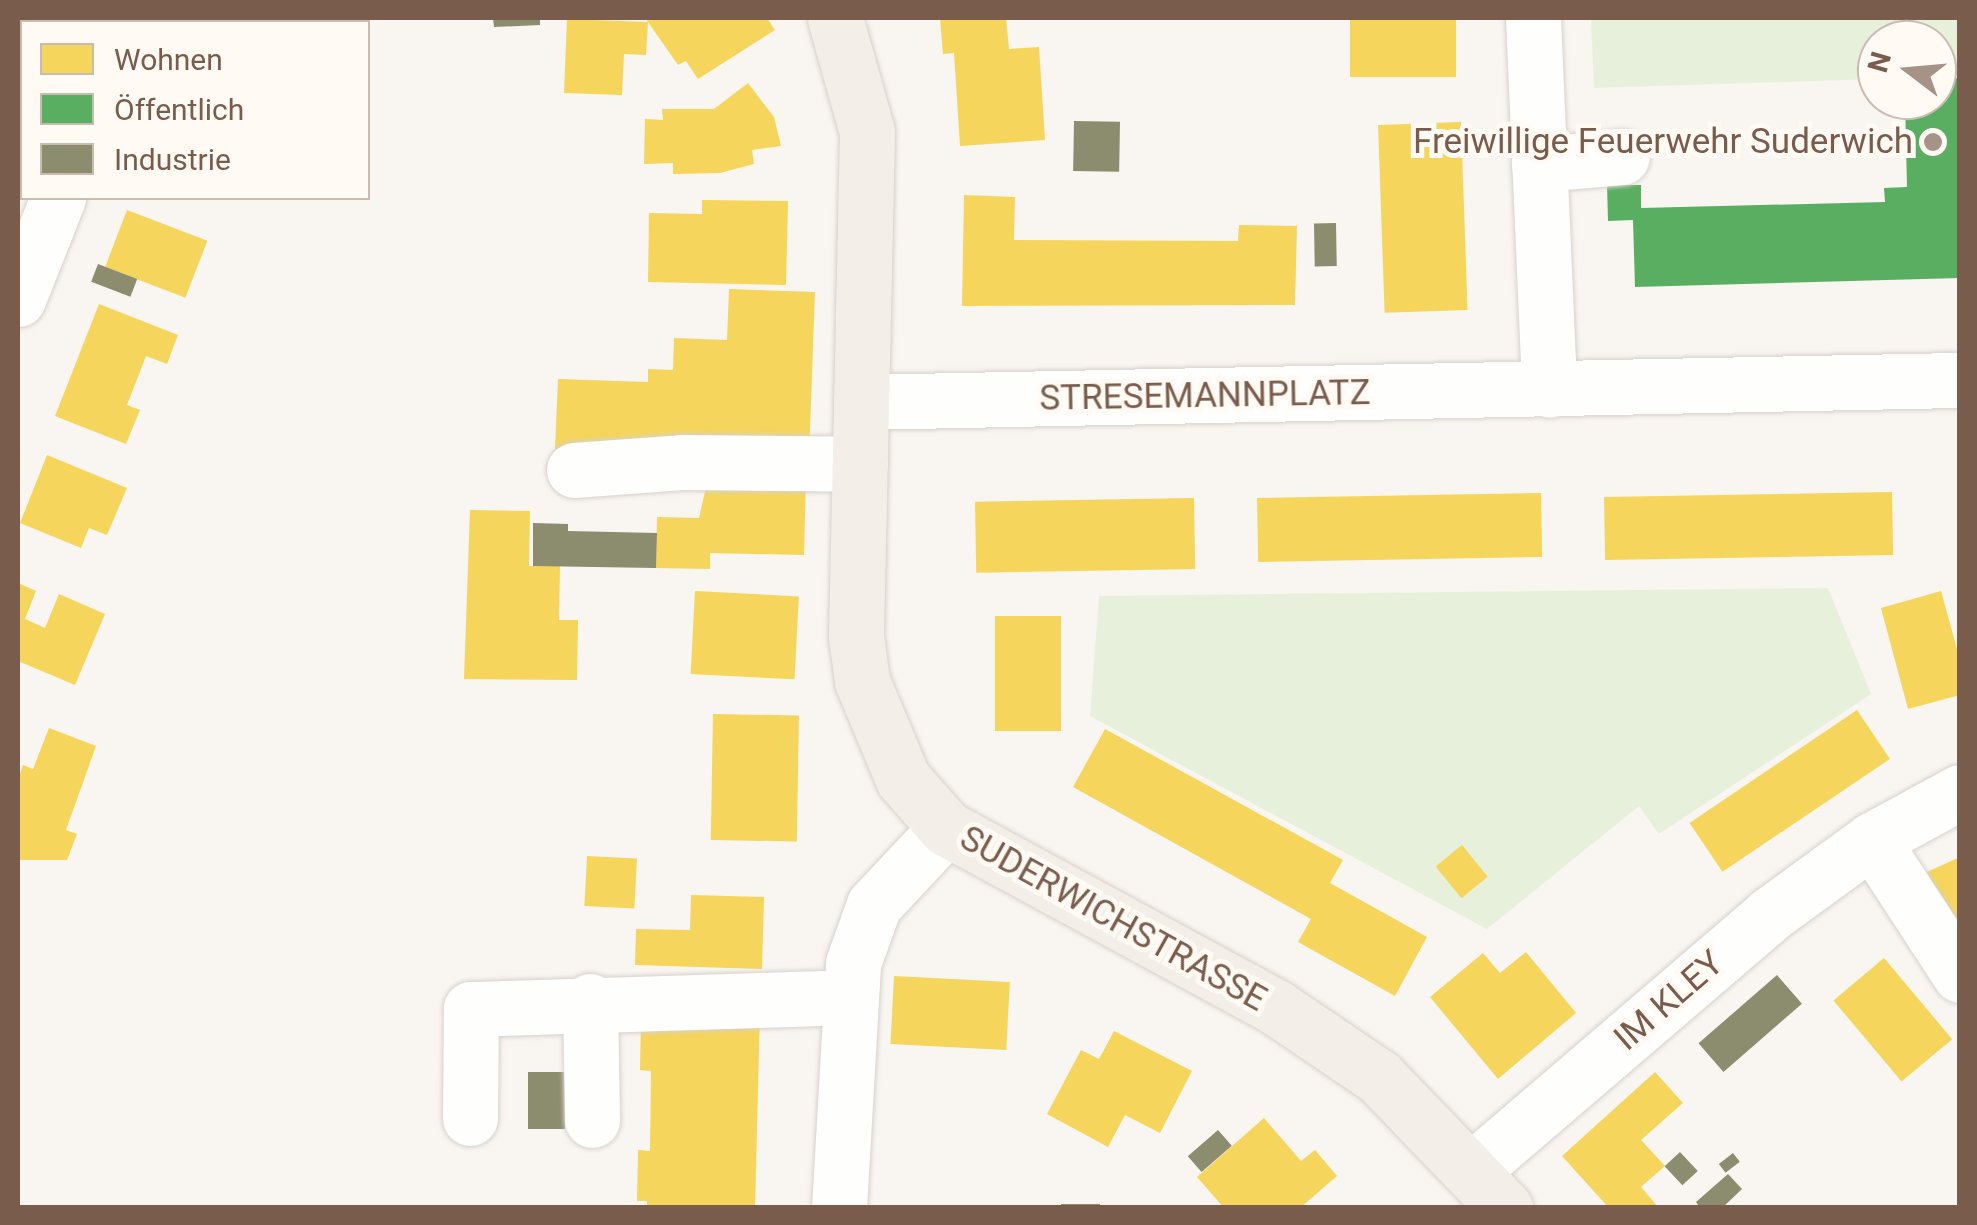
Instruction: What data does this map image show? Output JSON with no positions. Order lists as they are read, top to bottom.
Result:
{
  "streets": {
    "main road": ["SUDERWICHSTRASSE"],
    "street": ["STRESEMANNPLATZ", "IM KLEY"]
  },
  "crossings": [
    ["STRESEMANNPLATZ", "SUDERWICHSTRASSE"],
    ["SUDERWICHSTRASSE", "IM KLEY"]
  ],
  "places": ["Freiwillige Feuerwehr Suderwich"],
  "legend": ["Wohnen", "Öffentlich", "Industrie"],
  "north": "left"
}
